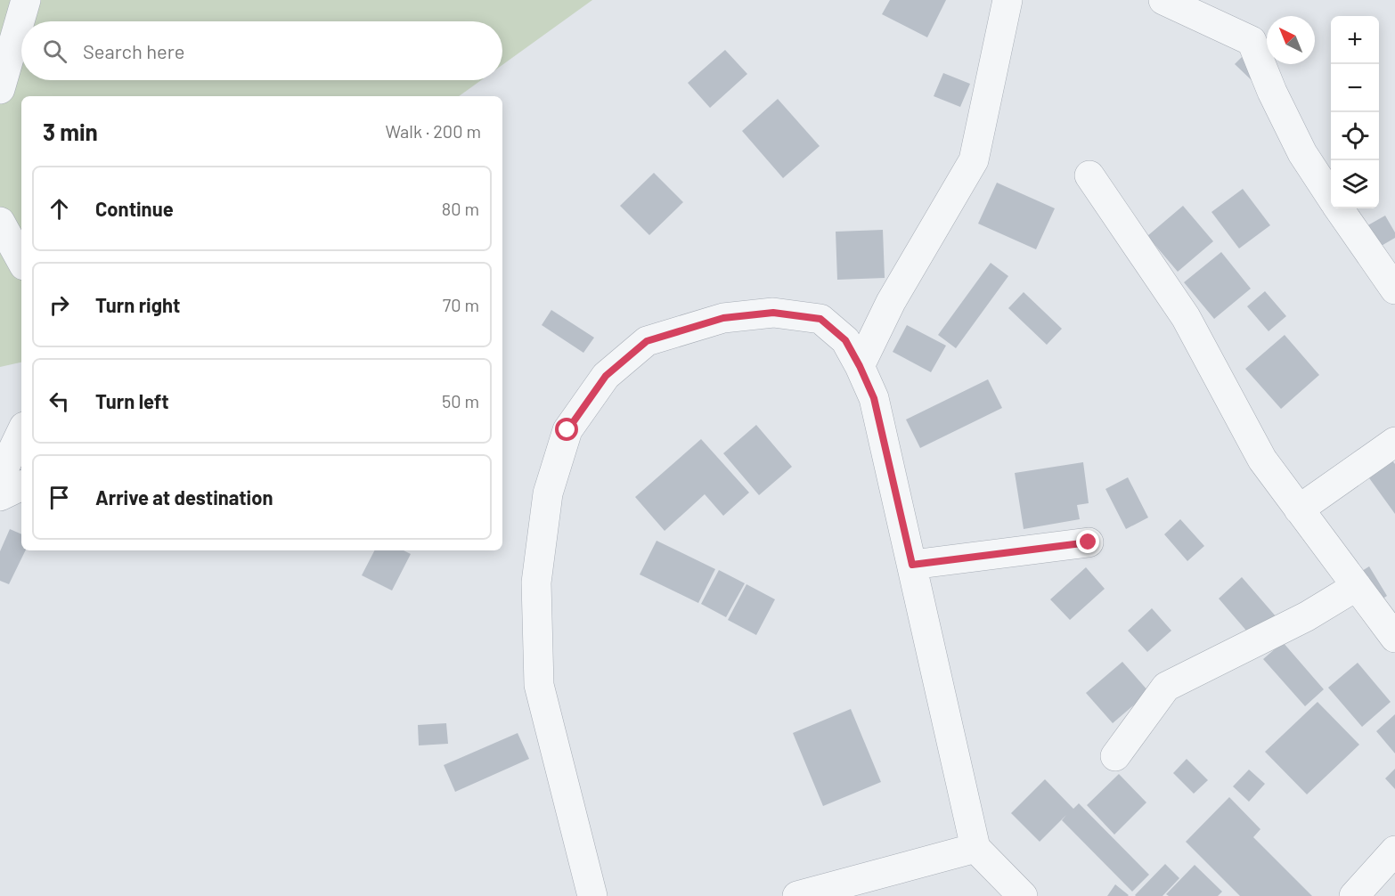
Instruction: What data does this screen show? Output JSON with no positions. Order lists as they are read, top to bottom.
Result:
{
  "north": "top left",
  "page": {
    "map_buttons": ["+", "−"],
    "search": "Search here",
    "heading": ["3 min", "Walk · 200 m"],
    "list": [
      ["Continue", "80 m"],
      ["Turn right", "70 m"],
      ["Turn left", "50 m"],
      "Arrive at destination"
    ]
  }
}
